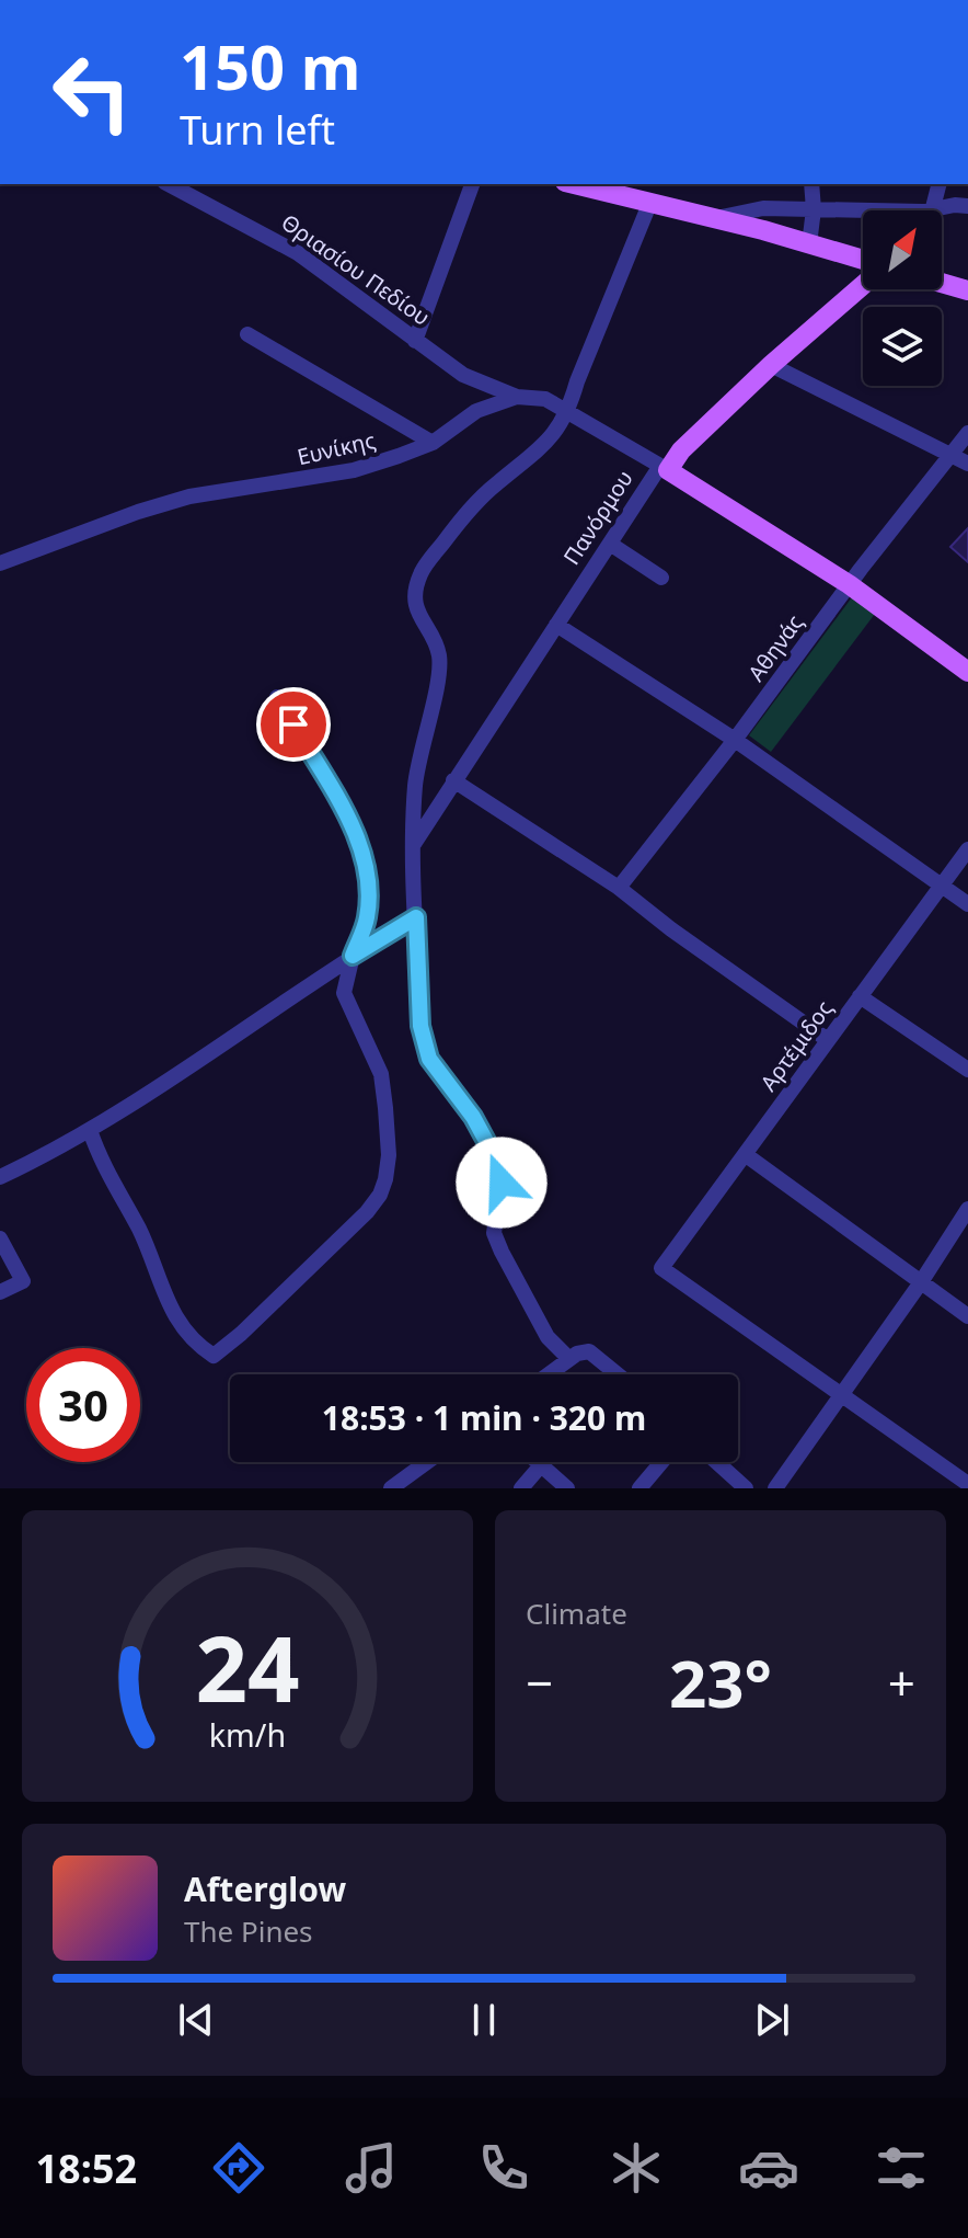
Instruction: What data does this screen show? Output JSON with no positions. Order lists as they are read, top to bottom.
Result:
{
  "streets": {
    "main road": ["Πανόρμου"],
    "street": [
      "Θριασίου Πεδίου",
      "Ευνίκης",
      "Αθηνάς",
      "Αρτέμιδος"
    ]
  },
  "crossings": [
    ["Θριασίου Πεδίου", "Ευνίκης"]
  ],
  "north": "top right",
  "page": {
    "turn": ["150 m", "Turn left"],
    "limit": "30",
    "trip": "18:53 · 1 min · 320 m",
    "tile": "Climate",
    "heat": ["−", "23°", "+"],
    "song": ["Afterglow", "The Pines"],
    "tabs": "18:52",
    "gauge": ["24", "km/h"]
  }
}
